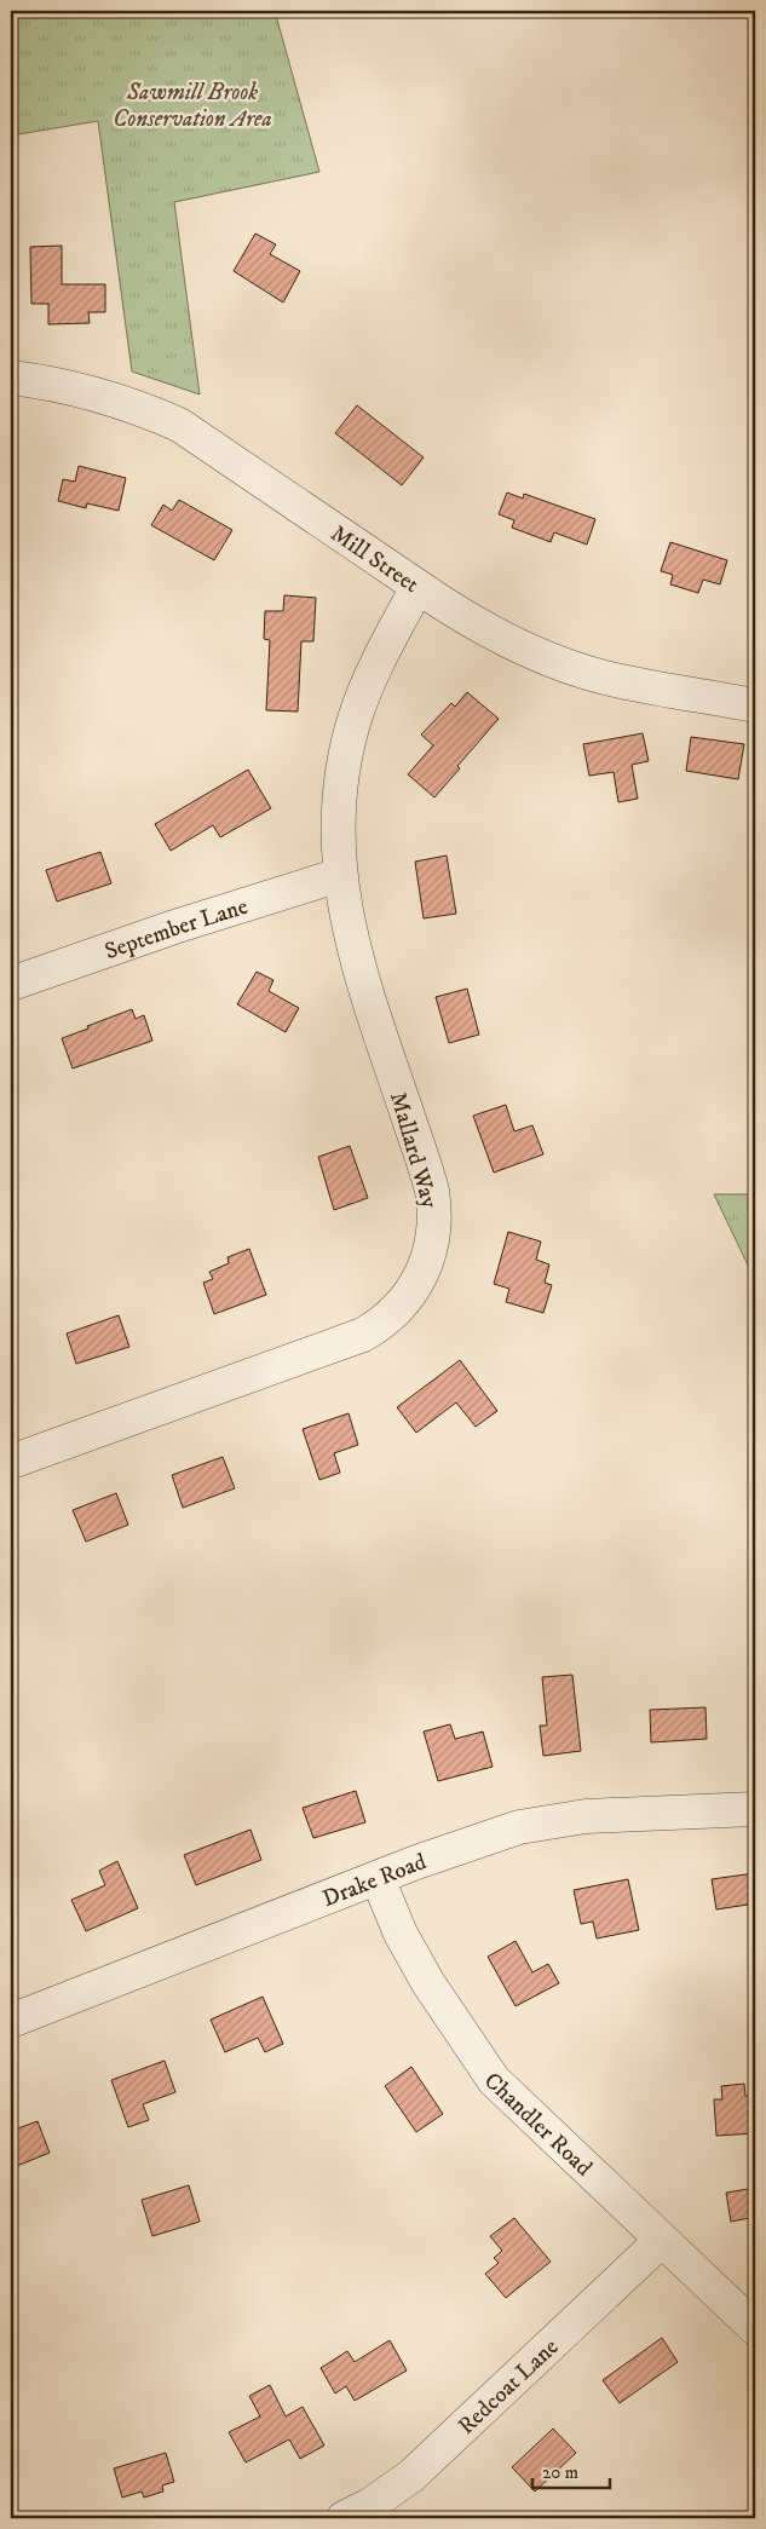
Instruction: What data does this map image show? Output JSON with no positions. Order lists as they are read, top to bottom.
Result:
{
  "streets": {
    "street": [
      "Mill Street",
      "September Lane",
      "Mallard Way",
      "Drake Road",
      "Chandler Road",
      "Redcoat Lane"
    ]
  },
  "crossings": [
    ["Mill Street", "Mallard Way"],
    ["September Lane", "Mallard Way"],
    ["Drake Road", "Chandler Road"],
    ["Chandler Road", "Redcoat Lane"]
  ],
  "parks": ["Sawmill Brook Conservation Area"],
  "scale_bar": "20 m"
}
